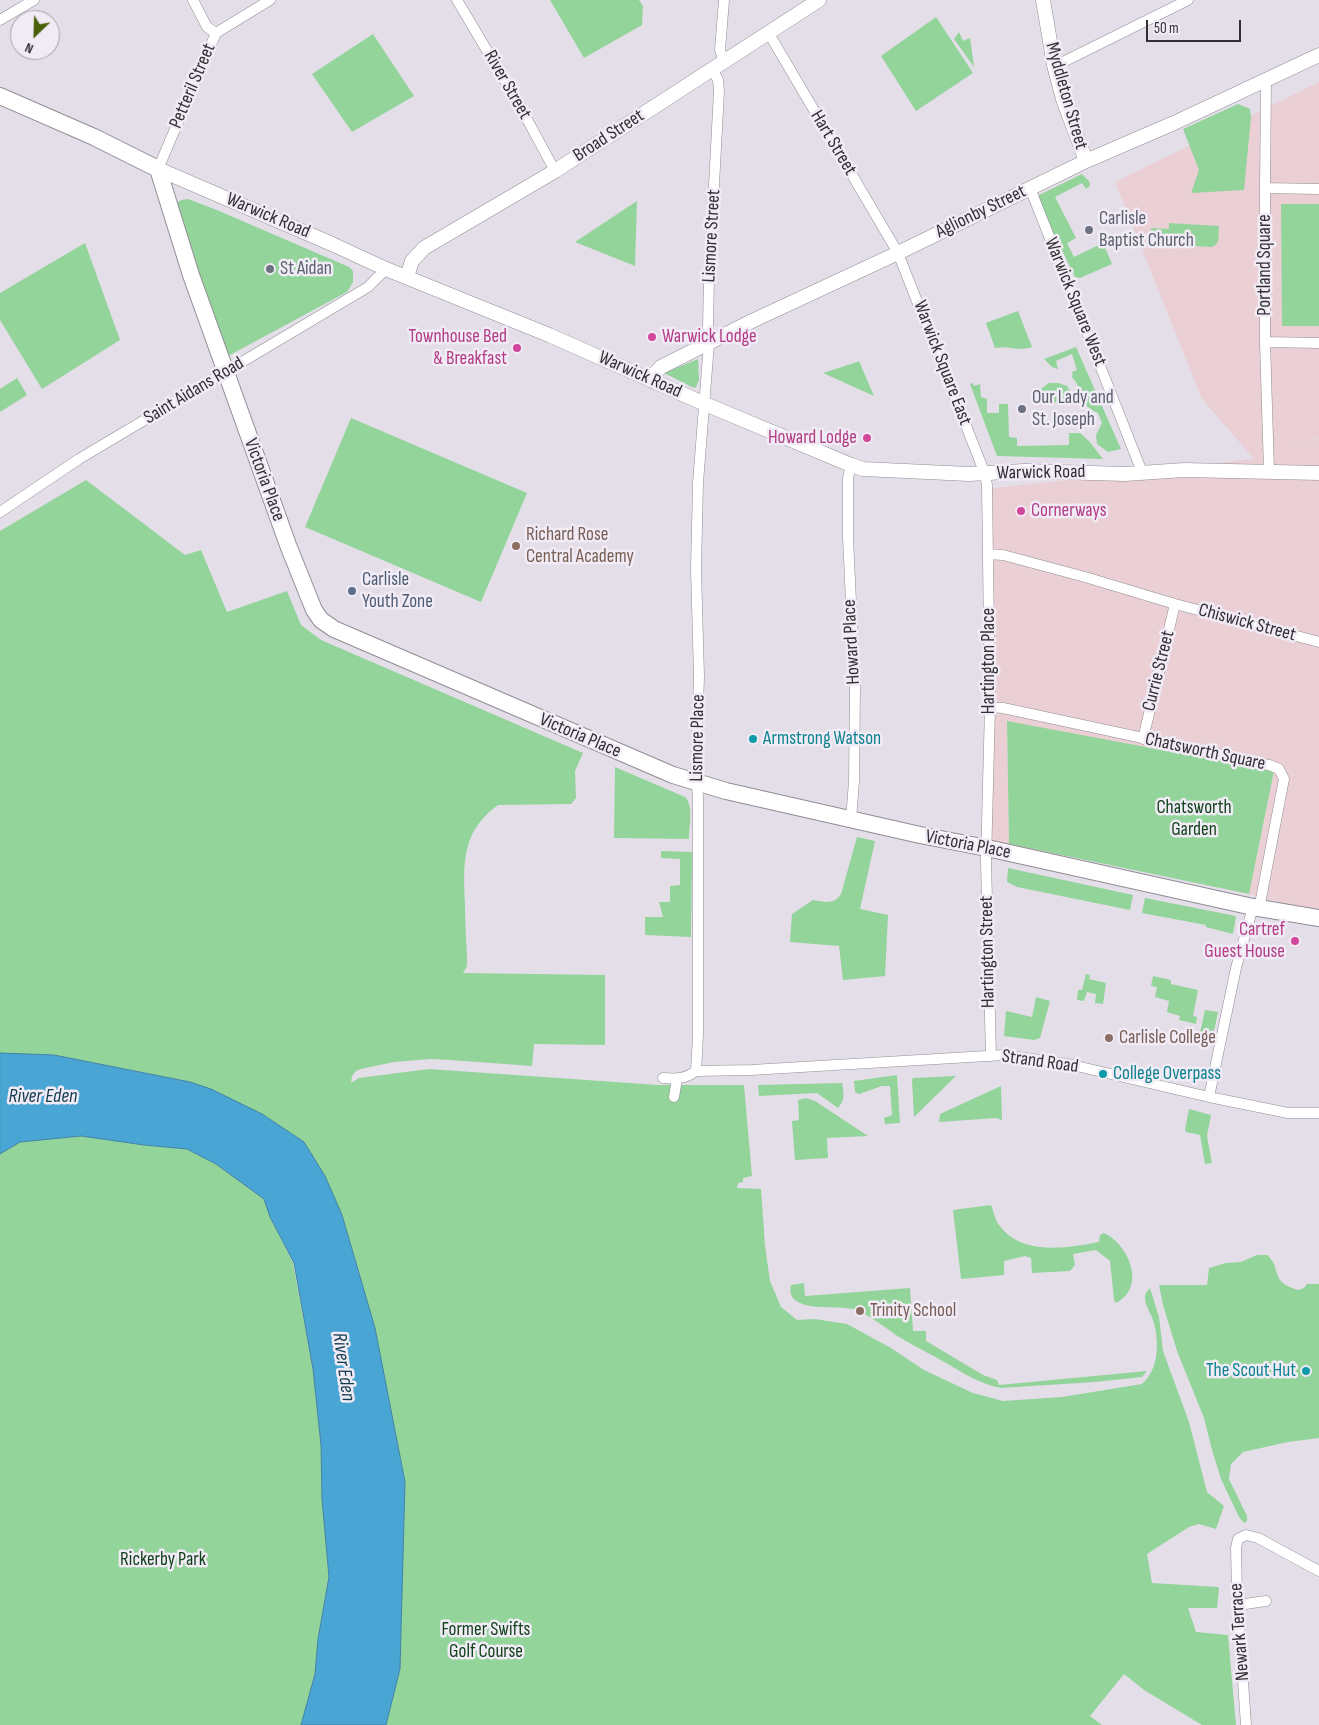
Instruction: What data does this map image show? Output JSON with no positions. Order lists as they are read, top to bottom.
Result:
{
  "streets": {
    "main road": ["Warwick Road", "Victoria Place"],
    "street": [
      "River Street",
      "Petteril Street",
      "Myddleton Street",
      "Broad Street",
      "Hart Street",
      "Aglionby Street",
      "Lismore Street",
      "Portland Square",
      "Warwick Square West",
      "Warwick Square East",
      "Saint Aidans Road",
      "Chiswick Street",
      "Howard Place",
      "Hartington Place",
      "Currie Street",
      "Lismore Place",
      "Chatsworth Square",
      "Hartington Street",
      "Strand Road",
      "Newark Terrace"
    ]
  },
  "crossings": [
    ["River Street", "Broad Street"],
    ["Petteril Street", "Warwick Road"],
    ["Petteril Street", "Victoria Place"],
    ["Myddleton Street", "Aglionby Street"],
    ["Broad Street", "Hart Street"],
    ["Broad Street", "Warwick Road"],
    ["Broad Street", "Lismore Street"],
    ["Hart Street", "Aglionby Street"],
    ["Hart Street", "Warwick Square East"],
    ["Aglionby Street", "Warwick Road"],
    ["Aglionby Street", "Lismore Street"],
    ["Aglionby Street", "Warwick Square West"],
    ["Aglionby Street", "Warwick Square East"],
    ["Warwick Road", "Lismore Street"],
    ["Warwick Road", "Warwick Square West"],
    ["Warwick Road", "Warwick Square East"],
    ["Warwick Road", "Saint Aidans Road"],
    ["Warwick Road", "Victoria Place"],
    ["Warwick Road", "Howard Place"],
    ["Warwick Road", "Hartington Place"],
    ["Warwick Road", "Lismore Place"],
    ["Lismore Street", "Lismore Place"],
    ["Warwick Square East", "Hartington Place"],
    ["Saint Aidans Road", "Victoria Place"],
    ["Victoria Place", "Howard Place"],
    ["Victoria Place", "Hartington Place"],
    ["Victoria Place", "Lismore Place"],
    ["Victoria Place", "Chatsworth Square"],
    ["Victoria Place", "Hartington Street"],
    ["Chiswick Street", "Hartington Place"],
    ["Chiswick Street", "Currie Street"],
    ["Hartington Place", "Chatsworth Square"],
    ["Hartington Place", "Hartington Street"],
    ["Currie Street", "Chatsworth Square"],
    ["Lismore Place", "Strand Road"],
    ["Hartington Street", "Strand Road"]
  ],
  "water": ["River Eden"],
  "parks": ["Chatsworth Garden", "Rickerby Park", "Former Swifts Golf Course"],
  "places": [
    "Carlisle Baptist Church",
    "St Aidan",
    "Warwick Lodge",
    "Townhouse Bed & Breakfast",
    "Our Lady and St. Joseph",
    "Howard Lodge",
    "Cornerways",
    "Richard Rose Central Academy",
    "Carlisle Youth Zone",
    "Armstrong Watson",
    "Cartref Guest House",
    "Carlisle College",
    "College Overpass",
    "Trinity School",
    "The Scout Hut"
  ],
  "scale_bar": "50 m",
  "north": "bottom left"
}
